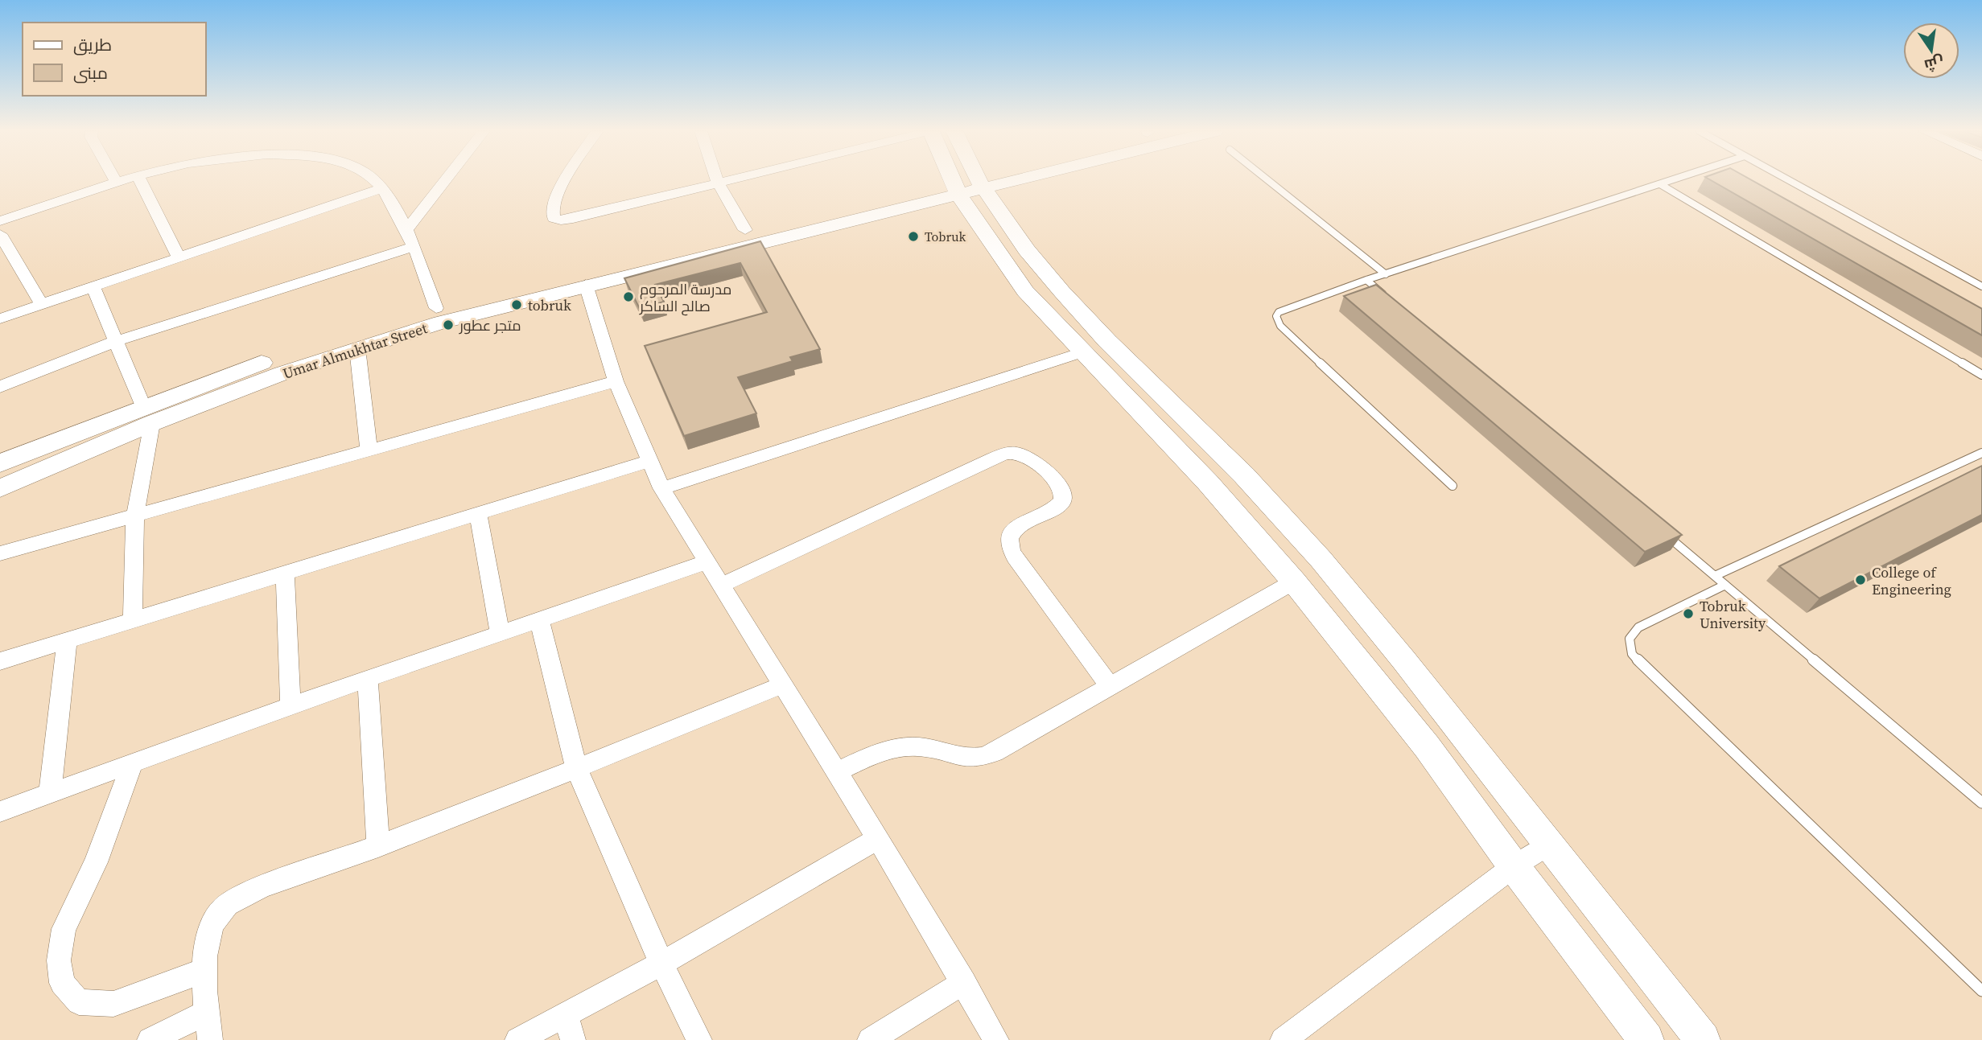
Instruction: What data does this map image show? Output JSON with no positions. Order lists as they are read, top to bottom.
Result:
{
  "streets": {
    "street": ["Umar Almukhtar Street"]
  },
  "places": [
    "Tobruk",
    "مدرسة المرحوم صالح الساكر",
    "tobruk",
    "متجر عطور",
    "College of Engineering",
    "Tobruk University"
  ],
  "legend": ["طريق", "مبنى"],
  "north": "bottom"
}
